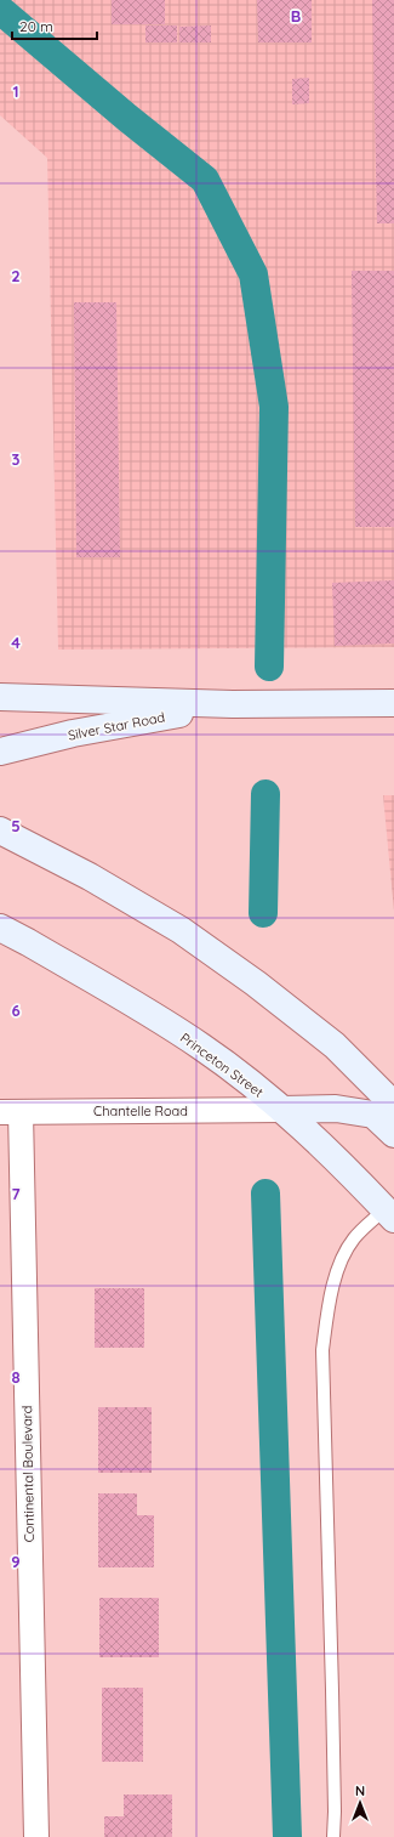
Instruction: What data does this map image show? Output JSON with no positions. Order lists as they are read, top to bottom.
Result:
{
  "streets": {
    "main road": ["Silver Star Road", "Princeton Street"],
    "street": ["Chantelle Road", "Continental Boulevard"]
  },
  "crossings": [
    ["Princeton Street", "Chantelle Road"],
    ["Chantelle Road", "Continental Boulevard"]
  ],
  "scale_bar": "20 m",
  "north": "top",
  "grid": {
    "columns": ["B"],
    "rows": [
      "1",
      "2",
      "3",
      "4",
      "5",
      "6",
      "7",
      "8",
      "9"
    ]
  }
}
